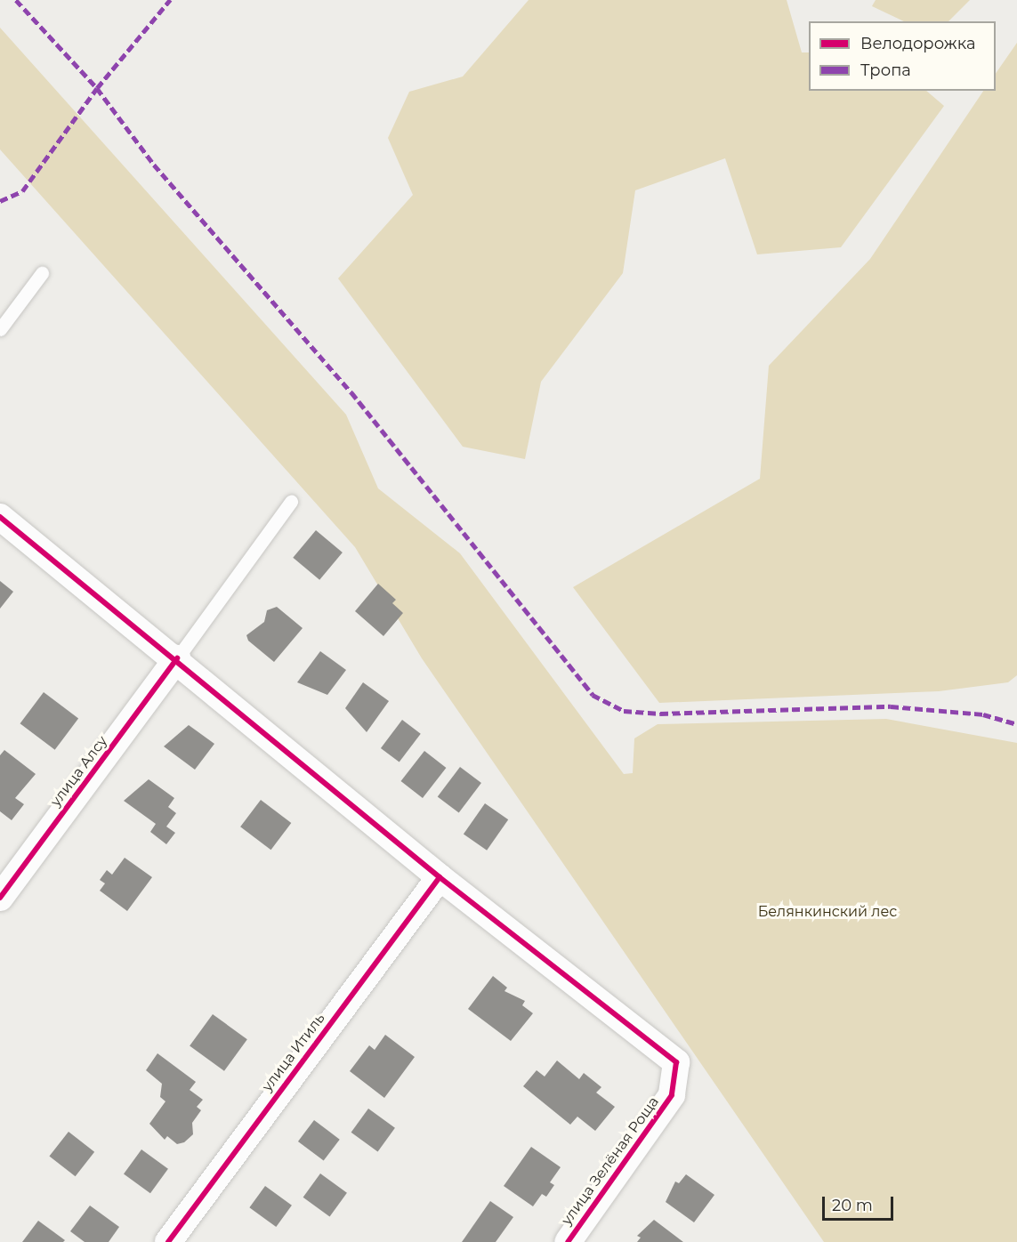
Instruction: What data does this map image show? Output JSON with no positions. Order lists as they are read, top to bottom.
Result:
{
  "streets": {
    "street": ["улица Алсу", "улица Итиль", "улица Зелёная Роща"]
  },
  "crossings": [
    ["улица Итиль", "улица Зелёная Роща"]
  ],
  "parks": ["Белянкинский лес"],
  "legend": ["Велодорожка", "Тропа"],
  "scale_bar": "20 m"
}
